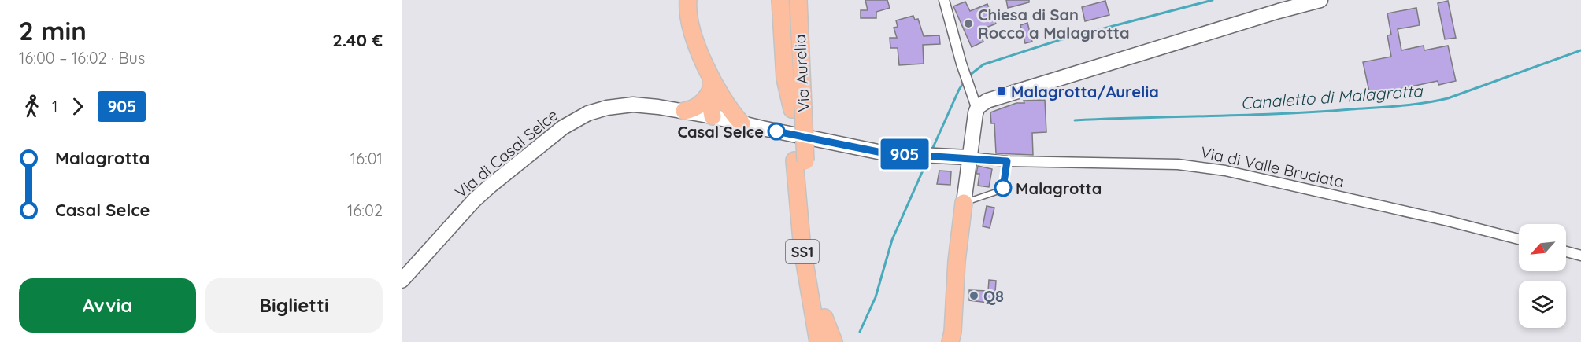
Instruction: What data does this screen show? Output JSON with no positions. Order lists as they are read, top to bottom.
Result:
{
  "streets": {
    "highway": ["Via Aurelia", "SS1"],
    "main road": ["Via di Casal Selce"],
    "street": ["Via di Valle Bruciata"]
  },
  "crossings": [
    ["Via di Casal Selce", "Via di Valle Bruciata"]
  ],
  "water": ["Canaletto di Malagrotta"],
  "places": {
    "other": [
      "Chiesa di San Rocco a Malagrotta",
      "Casal Selce",
      "Malagrotta",
      "Q8"
    ],
    "transit": ["Malagrotta/Aurelia"]
  },
  "lines": ["bus line 905"],
  "north": "bottom left",
  "page": {
    "heading": ["2 min", "16:00 – 16:02 · Bus", "2.40 €"],
    "on_map": "905",
    "legs": ["1", "905"],
    "list": [
      {
        "name": "Malagrotta",
        "value": "16:01"
      },
      {
        "name": "Casal Selce",
        "value": "16:02"
      }
    ],
    "buttons": ["Avvia", "Biglietti"]
  }
}
